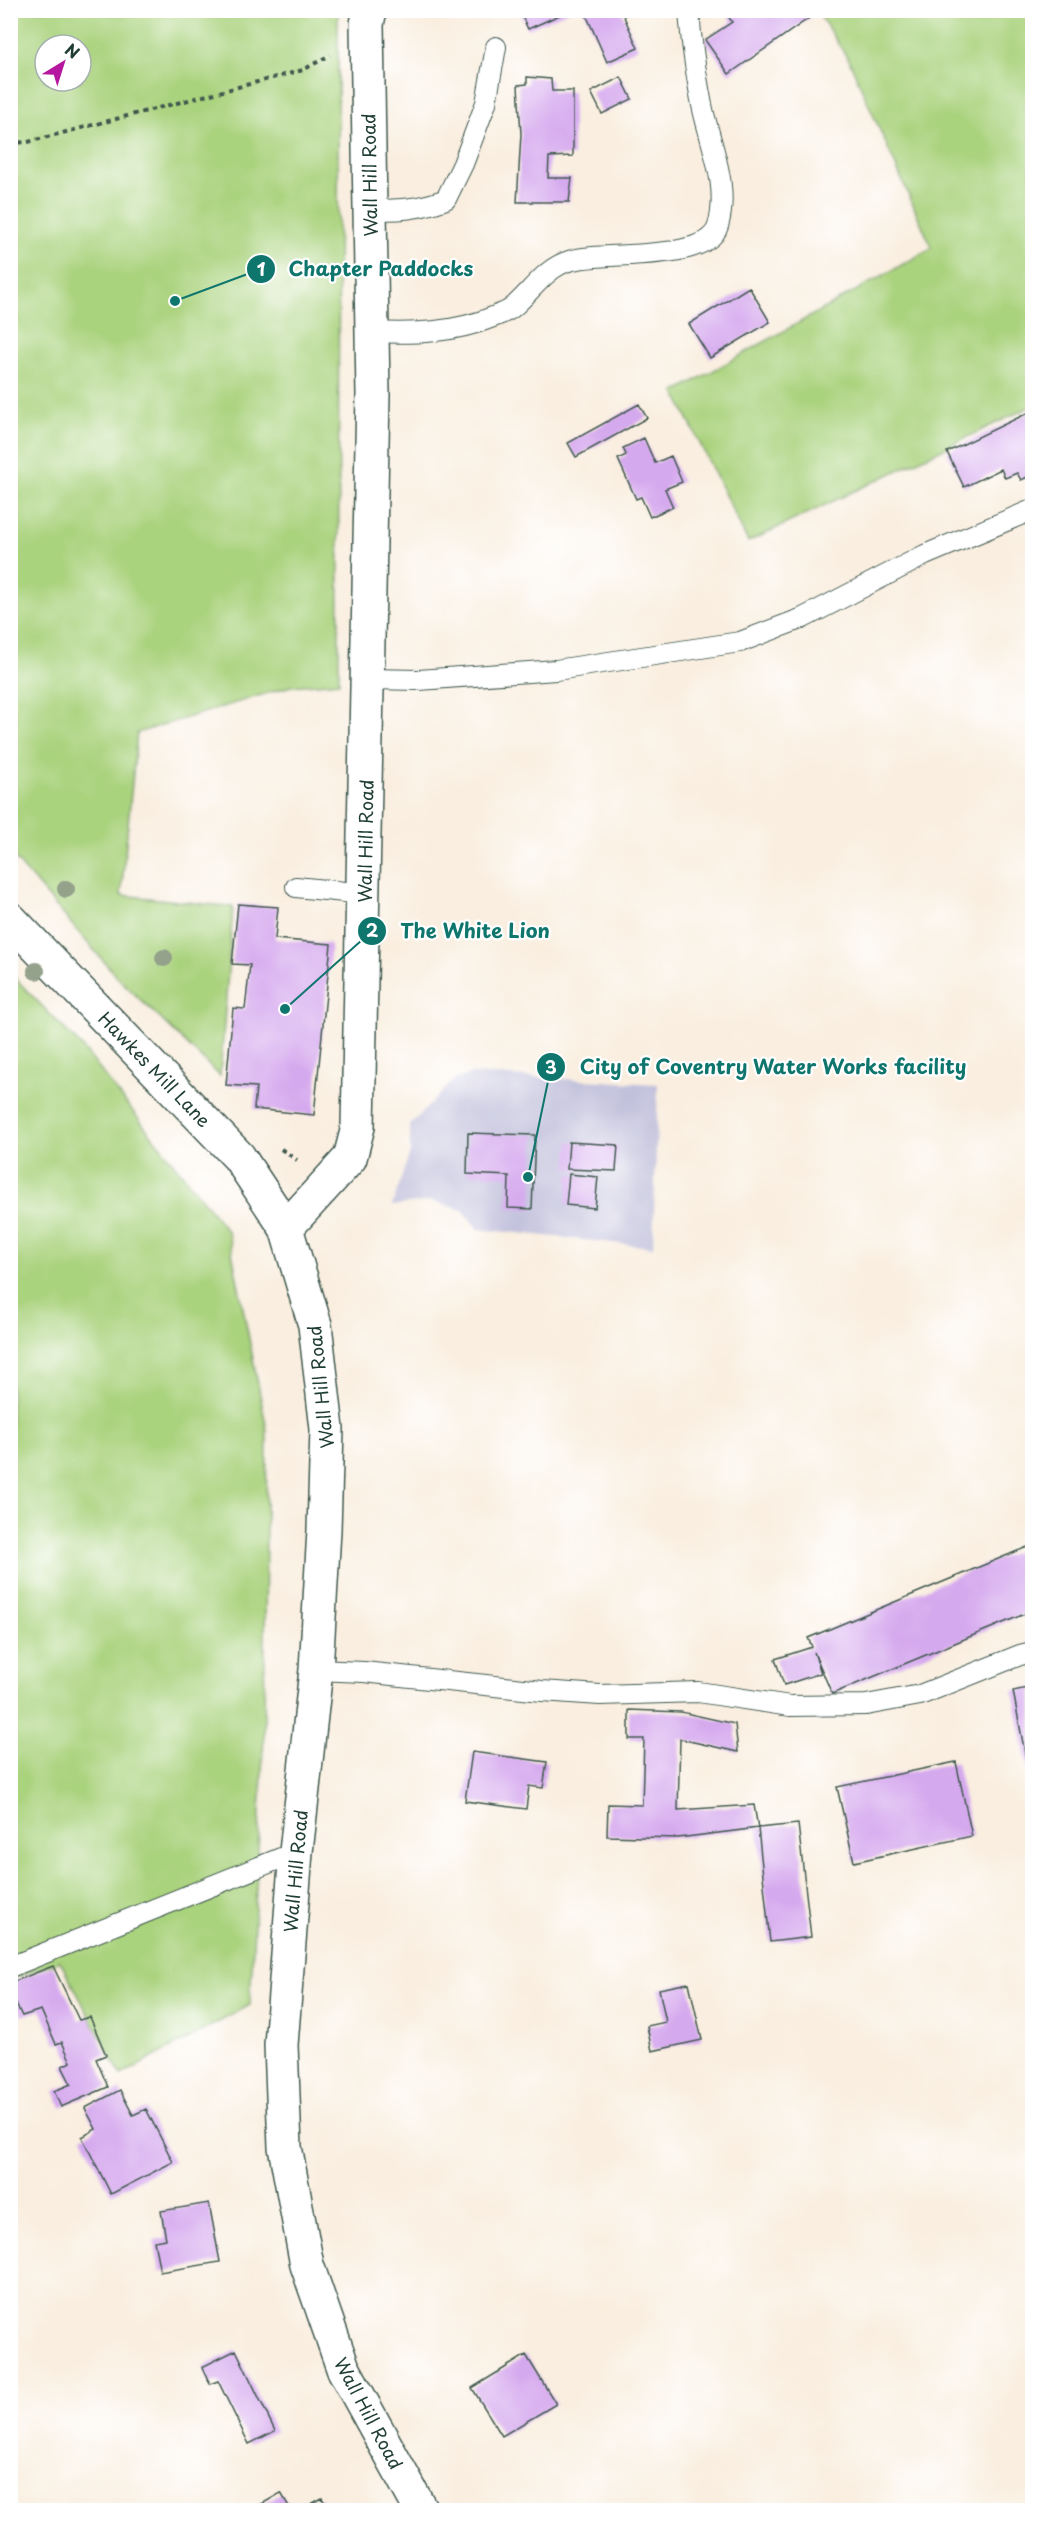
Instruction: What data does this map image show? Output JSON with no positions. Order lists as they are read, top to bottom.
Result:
{
  "streets": {
    "street": ["Wall Hill Road", "Hawkes Mill Lane"]
  },
  "crossings": [
    ["Wall Hill Road", "Hawkes Mill Lane"]
  ],
  "places": ["Chapter Paddocks", "The White Lion", "City of Coventry Water Works facility"],
  "north": "top right"
}
